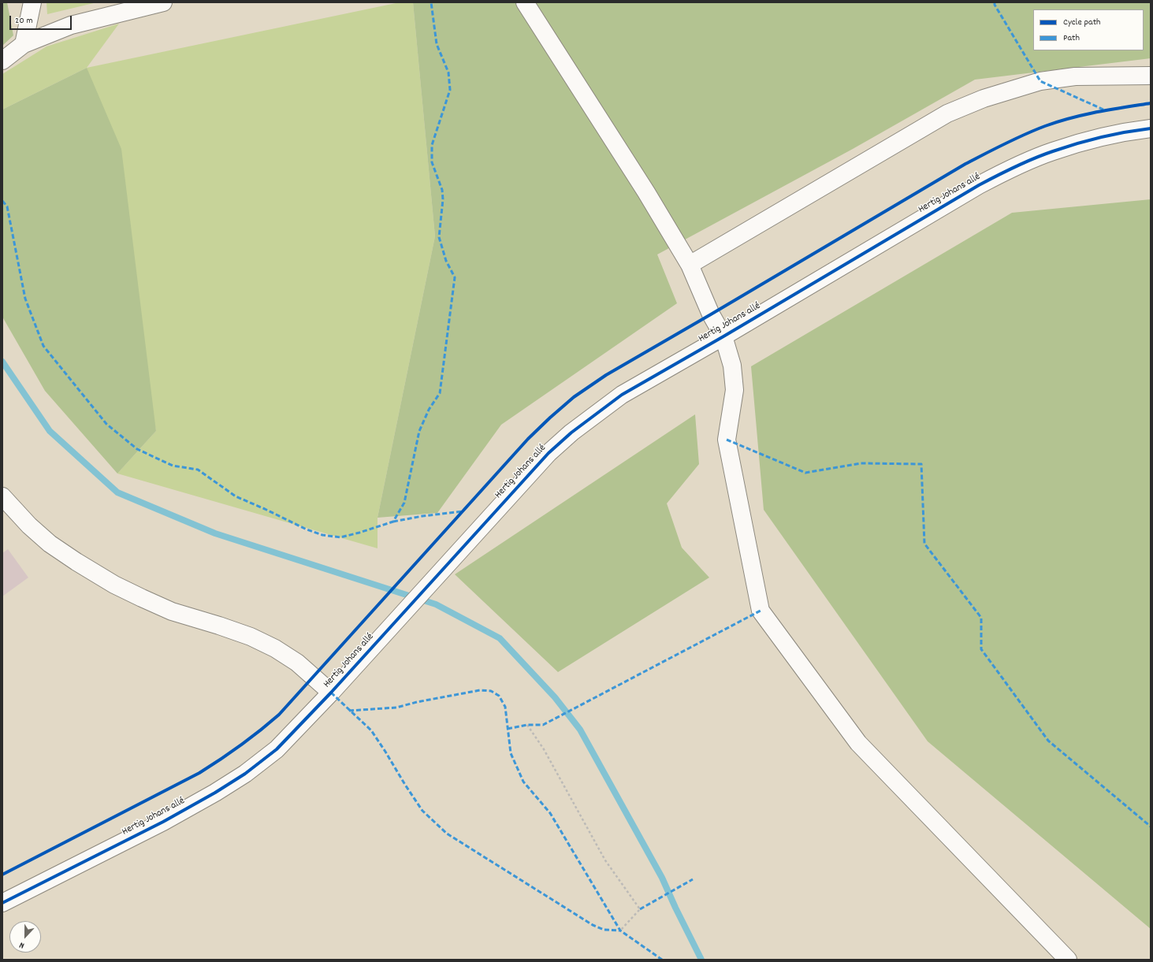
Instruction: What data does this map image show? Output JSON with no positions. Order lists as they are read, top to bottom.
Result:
{
  "streets": {
    "street": ["Hertig Johans allé"]
  },
  "legend": ["Cycle path", "Path"],
  "scale_bar": "20 m",
  "north": "bottom"
}
